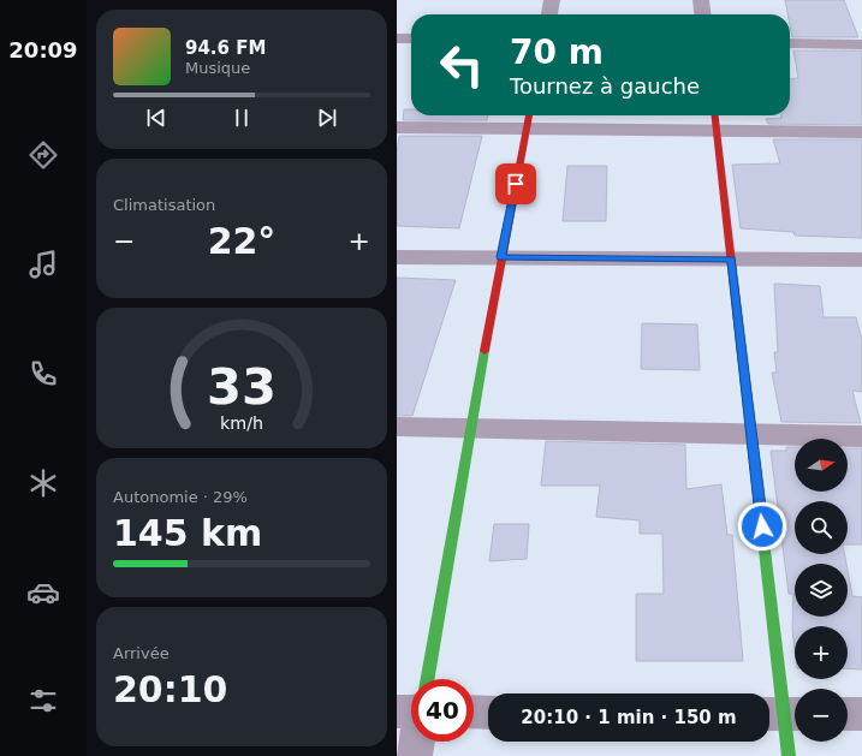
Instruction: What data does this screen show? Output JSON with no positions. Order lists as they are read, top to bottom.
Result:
{
  "north": "right",
  "page": {
    "tabs": "20:09",
    "turn": ["70 m", "Tournez à gauche"],
    "song": ["94.6 FM", "Musique"],
    "tile": [
      "Climatisation",
      ["Autonomie · 29%", "145 km"],
      ["Arrivée", "20:10"]
    ],
    "heat": ["−", "22°", "+"],
    "map_buttons": ["+", "−"],
    "limit": "40",
    "trip": "20:10 · 1 min · 150 m",
    "gauge": ["33", "km/h"]
  }
}
